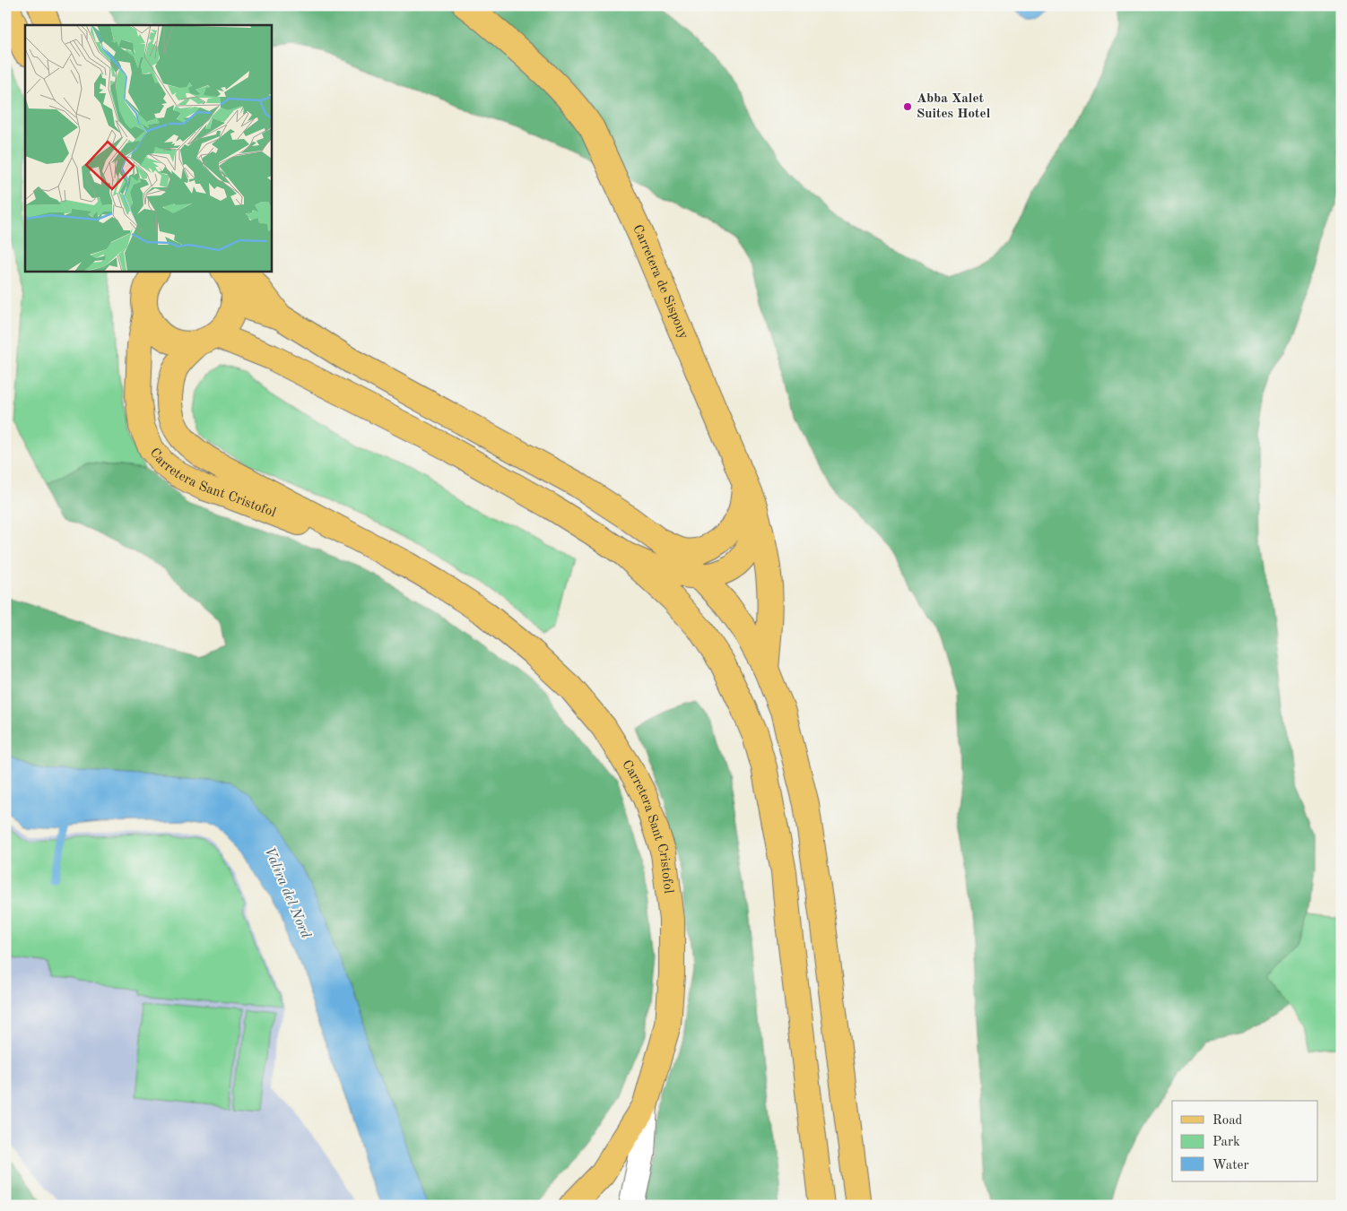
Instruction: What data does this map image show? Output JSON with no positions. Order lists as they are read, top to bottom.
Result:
{
  "streets": {
    "main road": ["Carretera de Sispony", "Carretera Sant Cristofol"]
  },
  "water": ["Valira del Nord"],
  "places": ["Abba Xalet Suites Hotel"],
  "legend": ["Road", "Park", "Water"]
}
